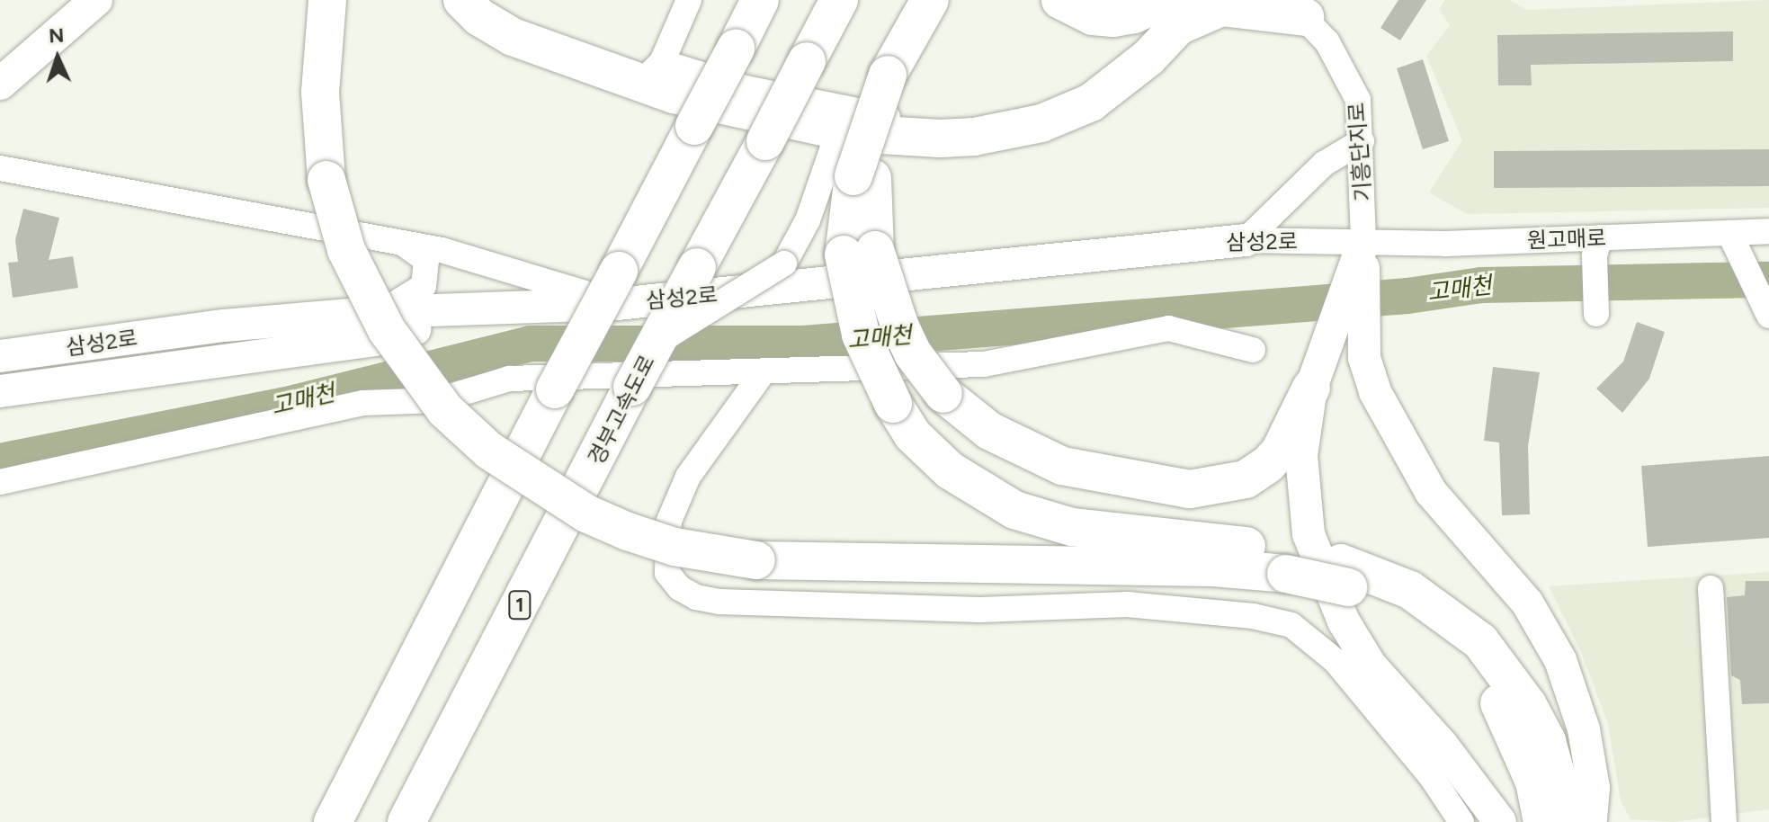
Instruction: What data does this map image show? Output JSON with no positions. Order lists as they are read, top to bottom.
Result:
{
  "streets": {
    "highway": ["경부고속도로", "1"],
    "main road": ["삼성2로"],
    "street": ["기흥단지로", "원고매로"]
  },
  "crossings": [
    ["기흥단지로", "원고매로"],
    ["기흥단지로", "삼성2로"],
    ["원고매로", "삼성2로"]
  ],
  "water": ["고매천"],
  "north": "top"
}
